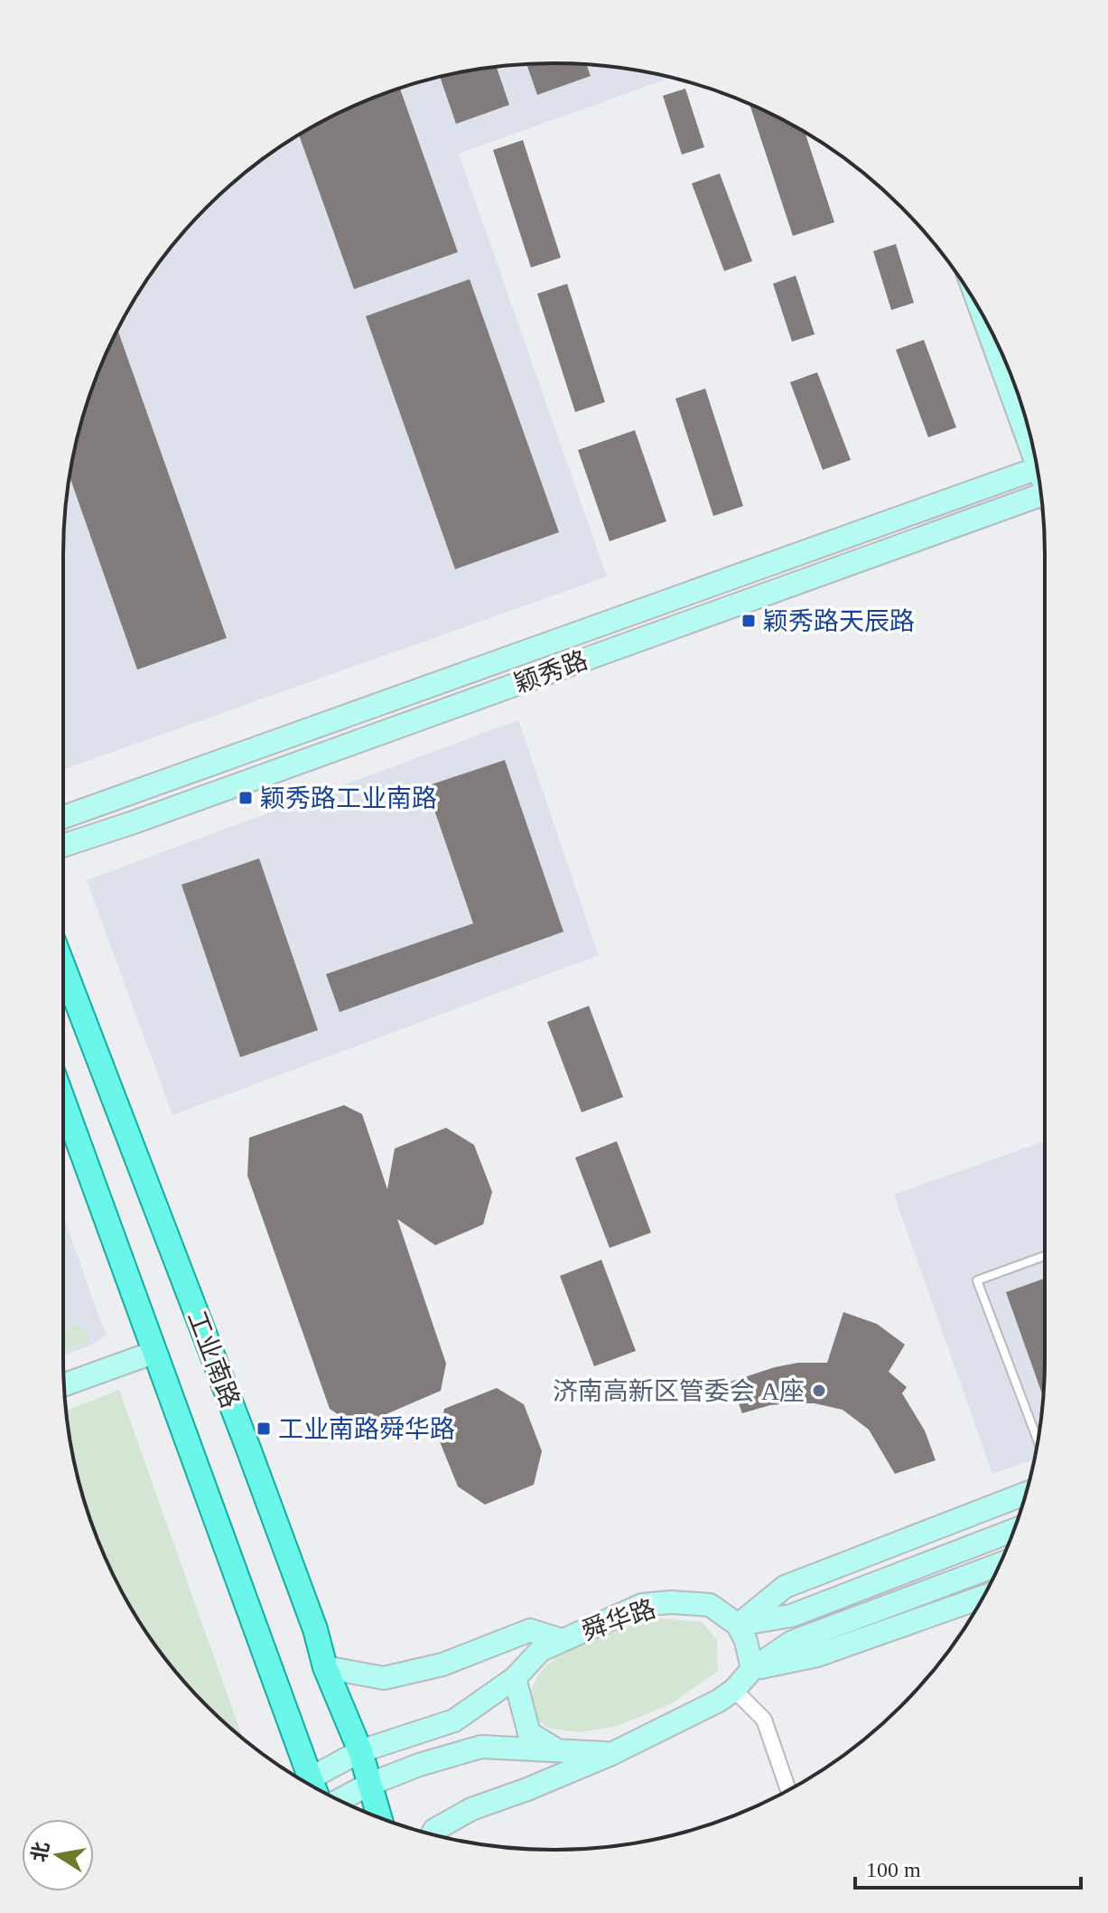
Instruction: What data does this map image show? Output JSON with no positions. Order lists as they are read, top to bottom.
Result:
{
  "streets": {
    "main road": ["颖秀路", "工业南路", "舜华路"]
  },
  "crossings": [
    ["工业南路", "舜华路"]
  ],
  "places": {
    "transit": ["颖秀路天辰路", "颖秀路工业南路", "工业南路舜华路"],
    "other": ["济南高新区管委会 A座"]
  },
  "scale_bar": "100 m",
  "north": "left"
}
